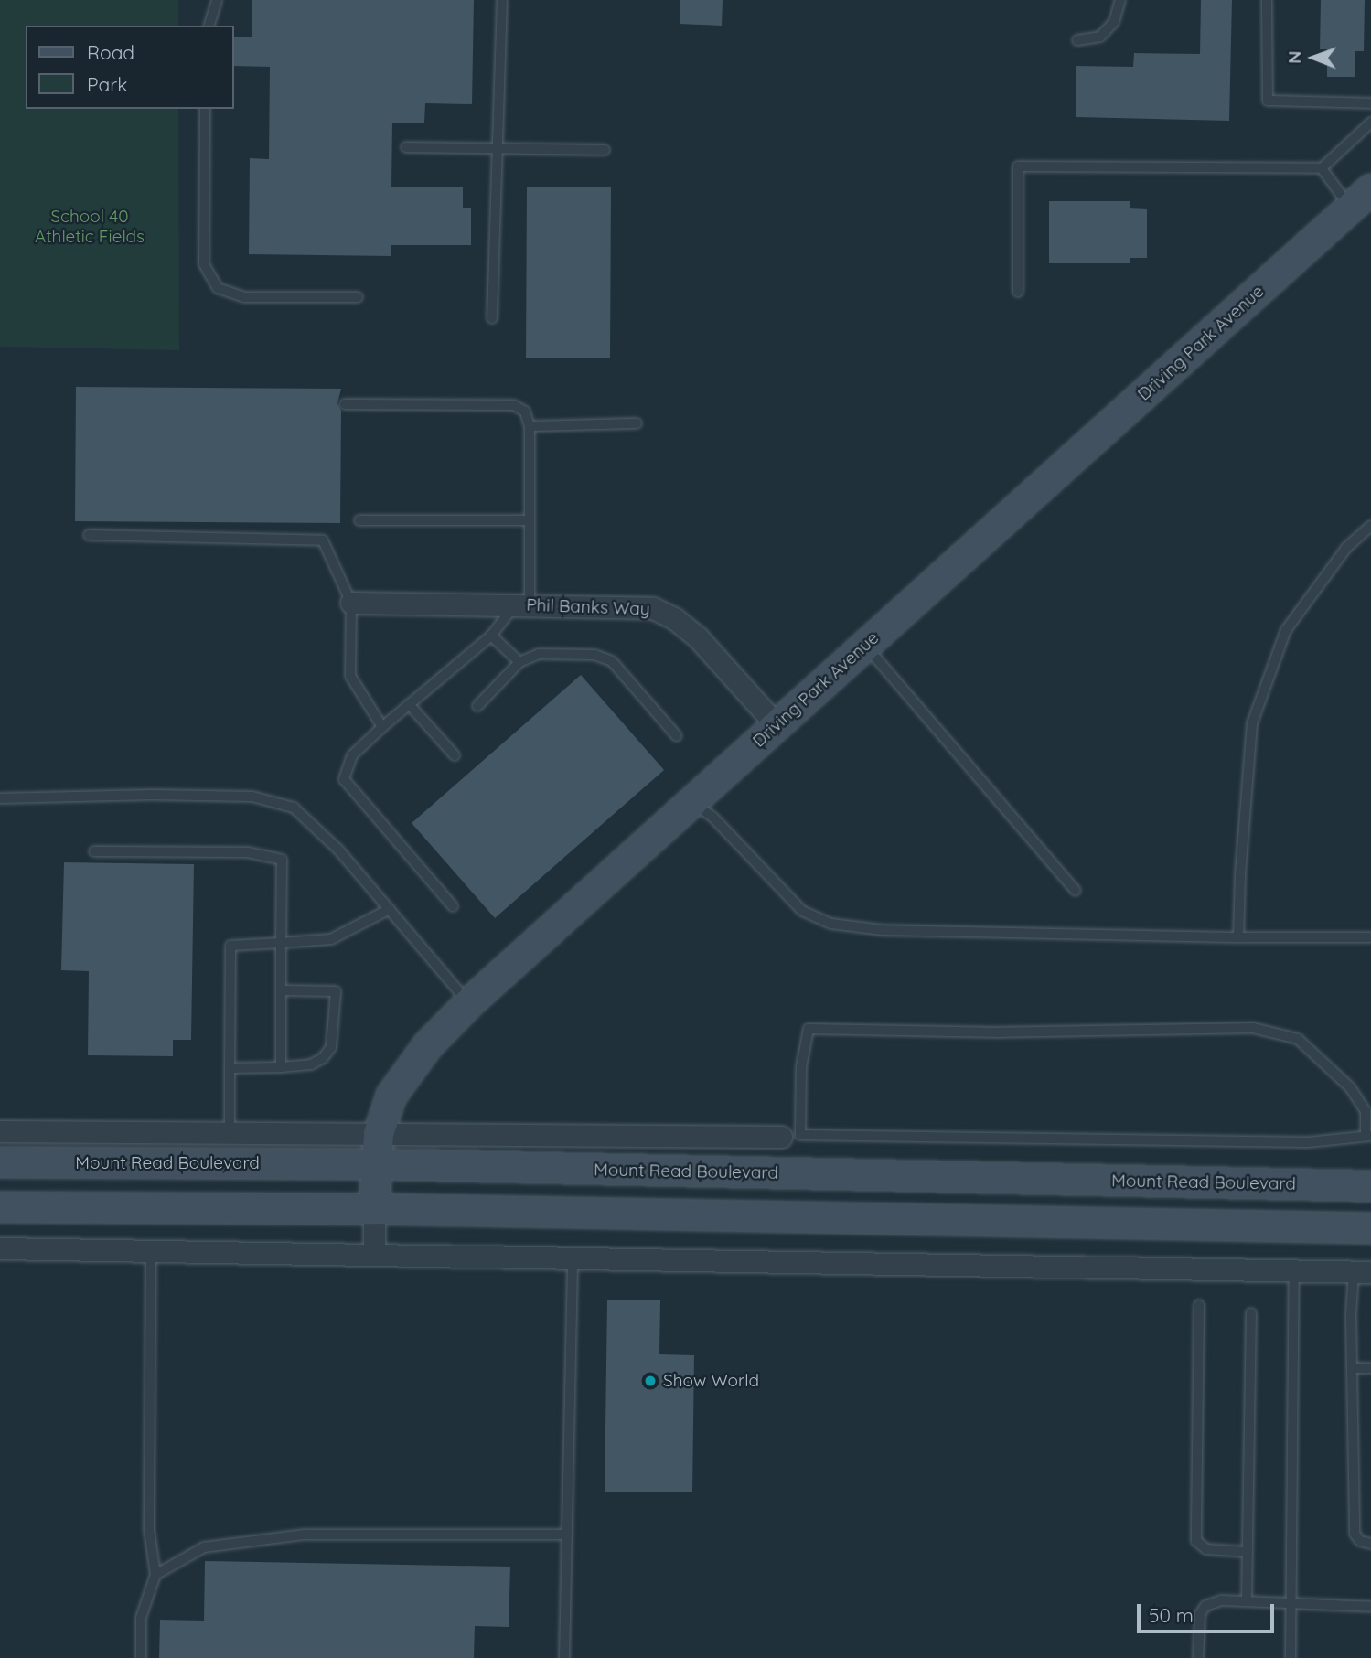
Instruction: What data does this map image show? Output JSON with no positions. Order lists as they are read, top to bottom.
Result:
{
  "streets": {
    "main road": ["Driving Park Avenue", "Mount Read Boulevard"],
    "street": ["Phil Banks Way"]
  },
  "crossings": [
    ["Driving Park Avenue", "Phil Banks Way"],
    ["Driving Park Avenue", "Mount Read Boulevard"]
  ],
  "parks": ["School 40 Athletic Fields"],
  "places": ["Show World"],
  "legend": ["Road", "Park"],
  "scale_bar": "50 m",
  "north": "left"
}
